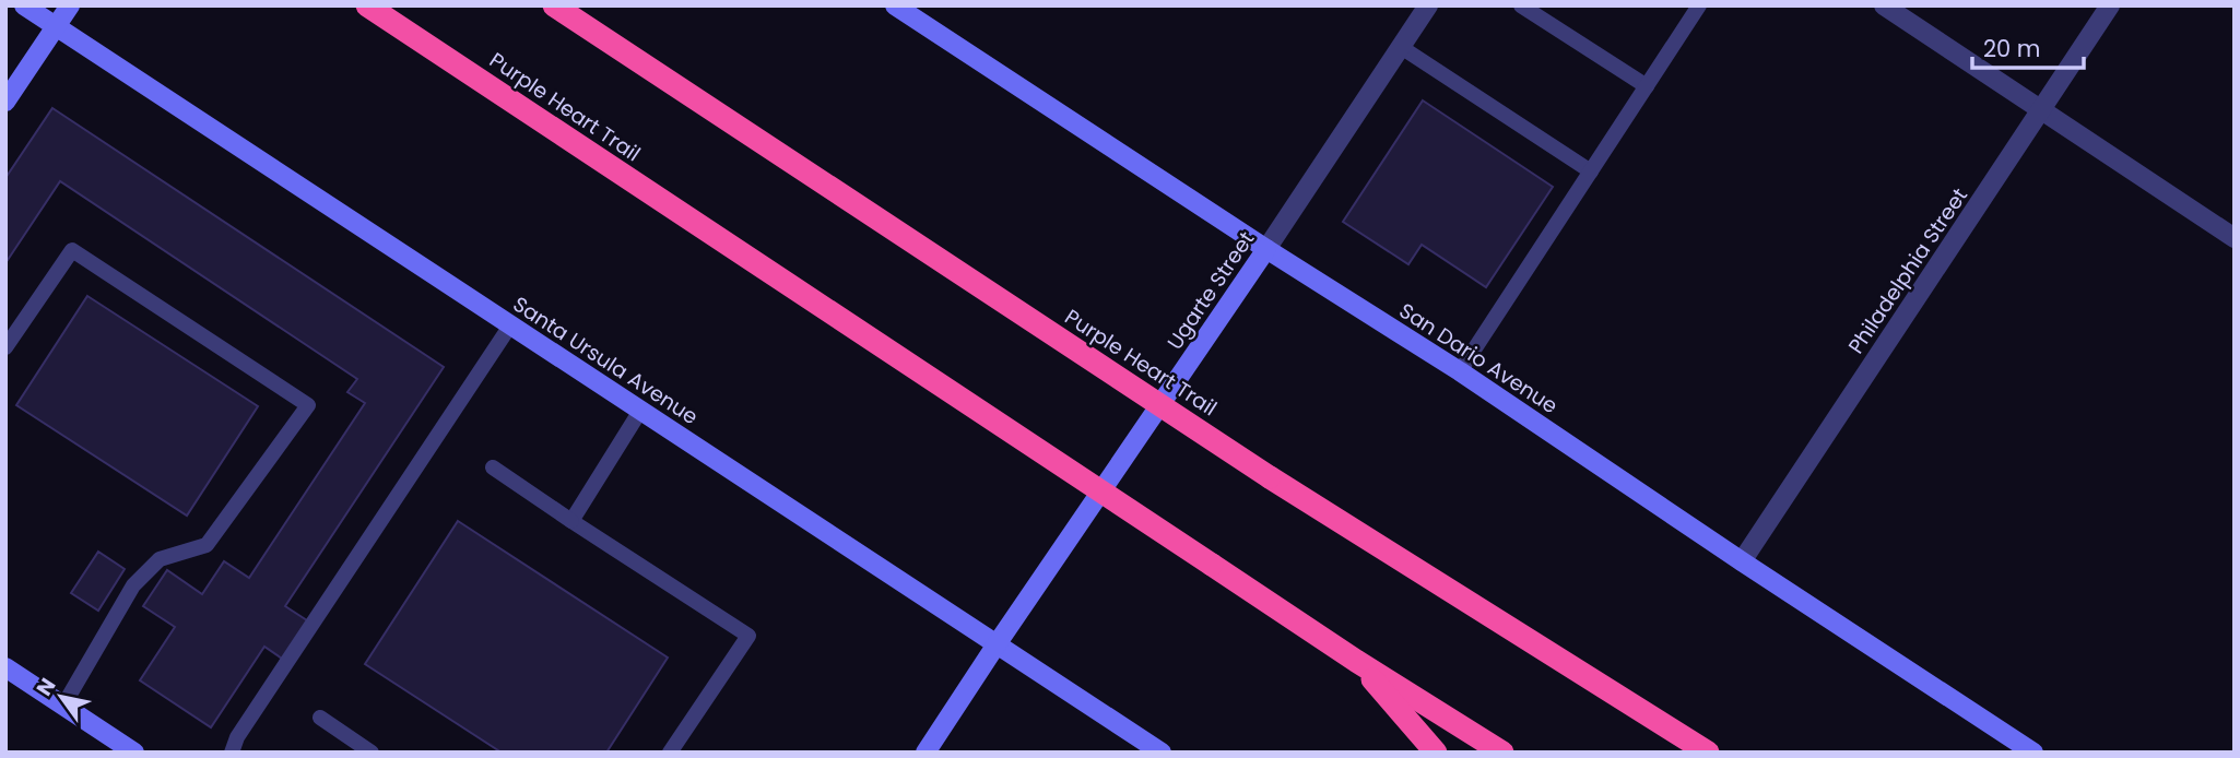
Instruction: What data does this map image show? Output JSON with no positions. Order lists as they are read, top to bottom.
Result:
{
  "streets": {
    "highway": ["Purple Heart Trail"],
    "main road": ["Ugarte Street", "San Dario Avenue", "Santa Ursula Avenue"],
    "street": ["Philadelphia Street"]
  },
  "crossings": [
    ["Philadelphia Street", "San Dario Avenue"],
    ["Ugarte Street", "San Dario Avenue"],
    ["Ugarte Street", "Santa Ursula Avenue"]
  ],
  "scale_bar": "20 m",
  "north": "top left"
}
